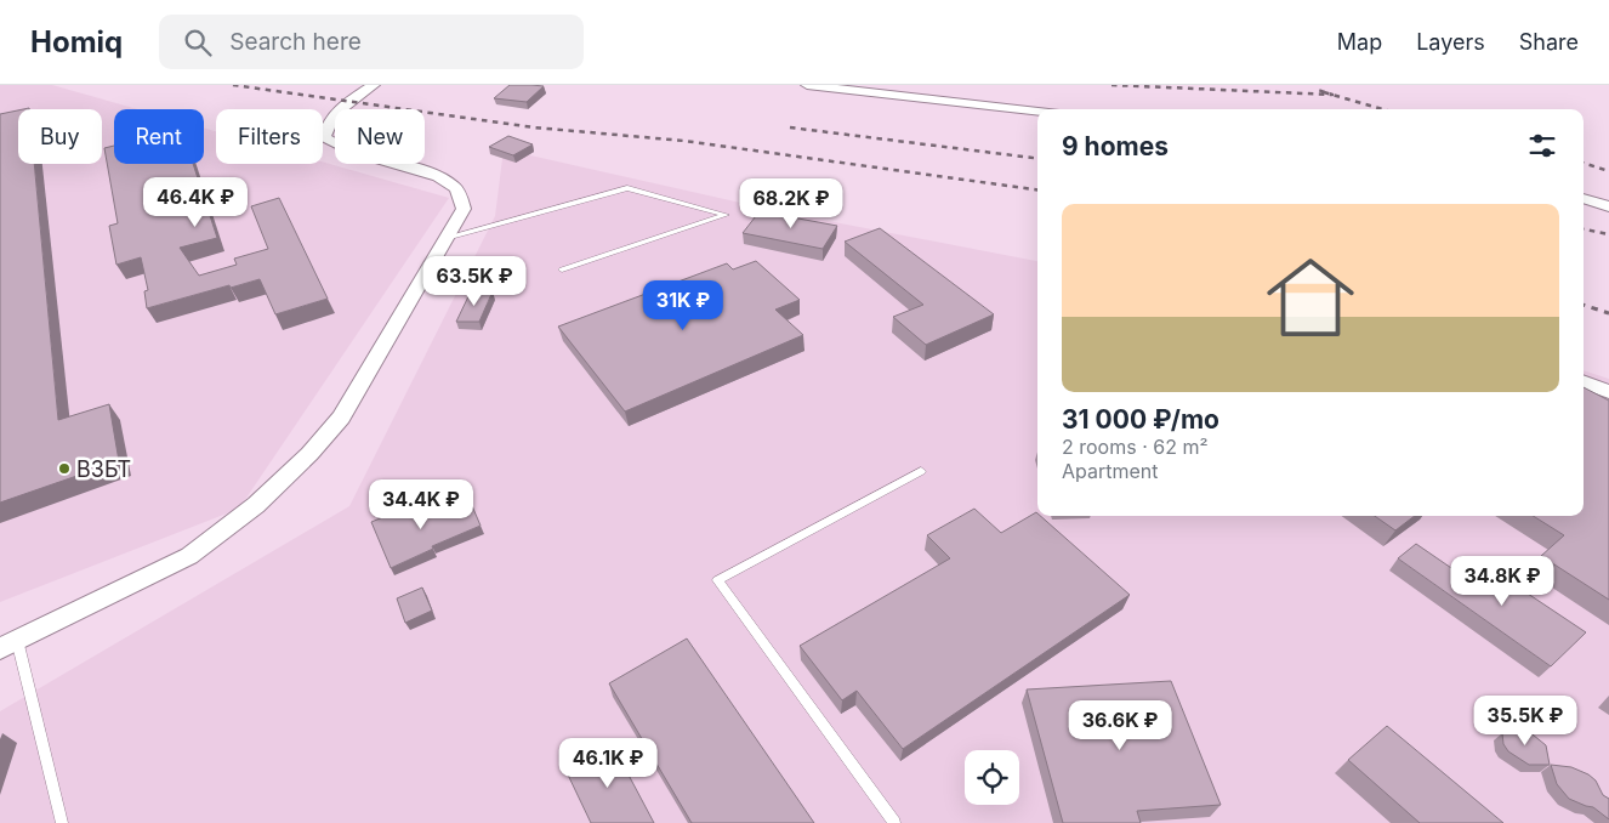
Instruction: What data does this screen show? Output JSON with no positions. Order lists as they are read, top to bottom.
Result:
{
  "places": ["ВЗБТ"],
  "page": {
    "header": "Homiq",
    "search": "Search here",
    "nav": ["Map", "Layers", "Share"],
    "chip": [
      "Buy",
      "Rent",
      "Filters",
      "New"
    ],
    "heading": "9 homes",
    "price": [
      "46.4K ₽",
      "68.2K ₽",
      "63.5K ₽",
      "31K ₽",
      "34.4K ₽",
      "34.8K ₽",
      "35.5K ₽",
      "36.6K ₽",
      "46.1K ₽"
    ],
    "list": [
      {
        "name": "31 000 ₽/mo",
        "note": "2 rooms · 62 m² · Apartment"
      }
    ]
  }
}
